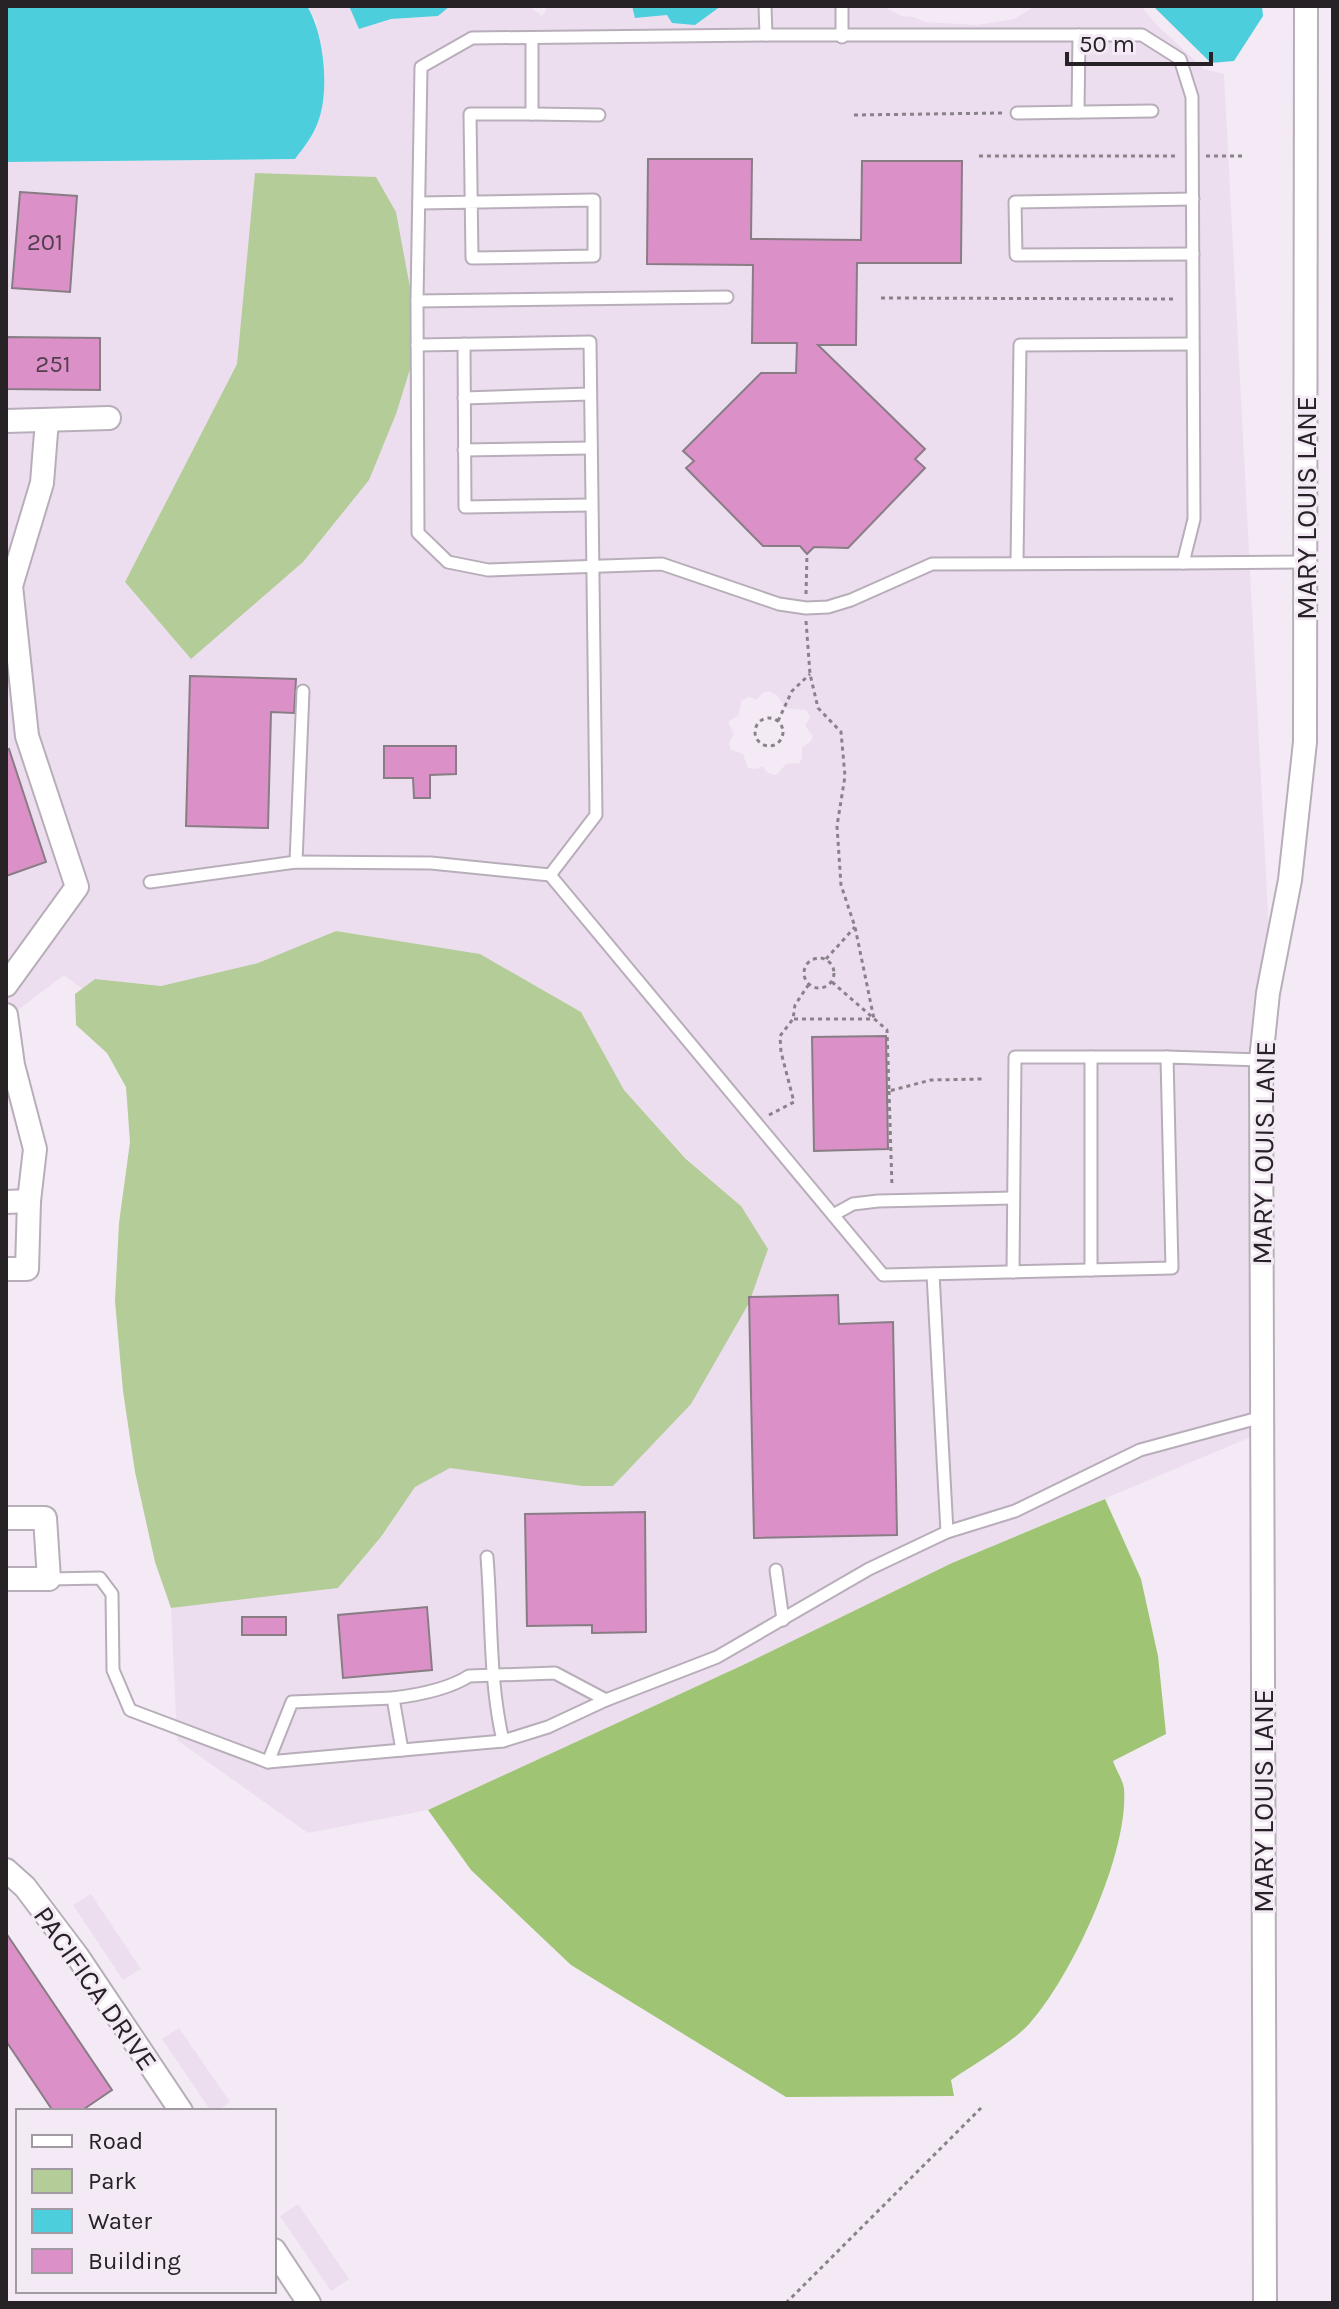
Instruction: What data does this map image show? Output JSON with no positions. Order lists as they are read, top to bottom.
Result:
{
  "streets": {
    "street": ["MARY LOUIS LANE", "PACIFICA DRIVE"]
  },
  "house_numbers": ["201", "251"],
  "legend": [
    "Road",
    "Park",
    "Water",
    "Building"
  ],
  "scale_bar": "50 m"
}
